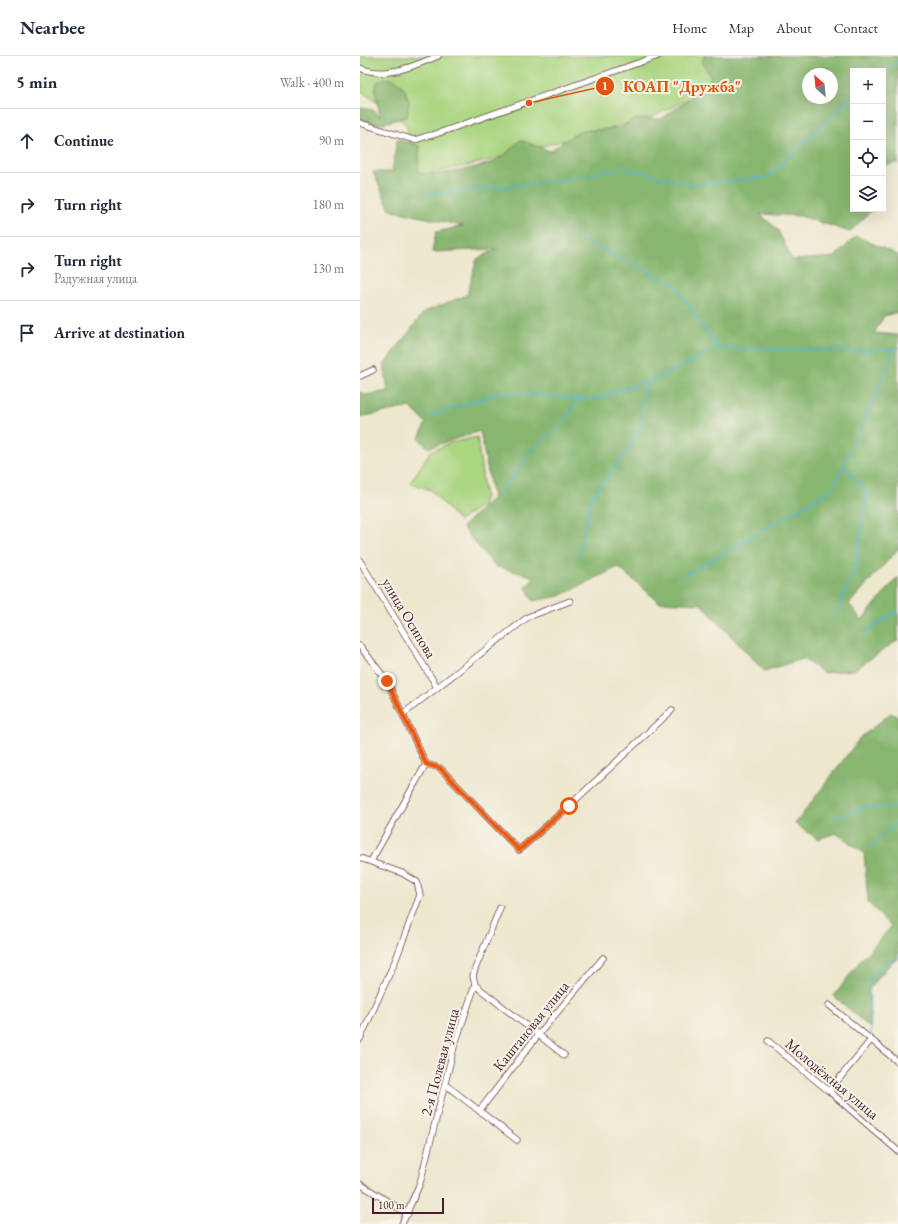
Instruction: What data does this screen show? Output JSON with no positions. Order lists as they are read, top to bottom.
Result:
{
  "streets": {
    "street": [
      "улица Осипова",
      "Каштановая улица",
      "2-я Полевая улица",
      "Молодёжная улица"
    ]
  },
  "places": ["КОАП \"Дружба\""],
  "scale_bar": "100 m",
  "north": "top left",
  "page": {
    "header": "Nearbee",
    "nav": [
      "Home",
      "Map",
      "About",
      "Contact"
    ],
    "heading": ["5 min", "Walk · 400 m"],
    "map_buttons": ["+", "−"],
    "list": [
      ["Continue", "90 m"],
      ["Turn right", "180 m"],
      ["Turn right", "Радужная улица", "130 m"],
      "Arrive at destination"
    ],
    "scale": "100 m"
  }
}
